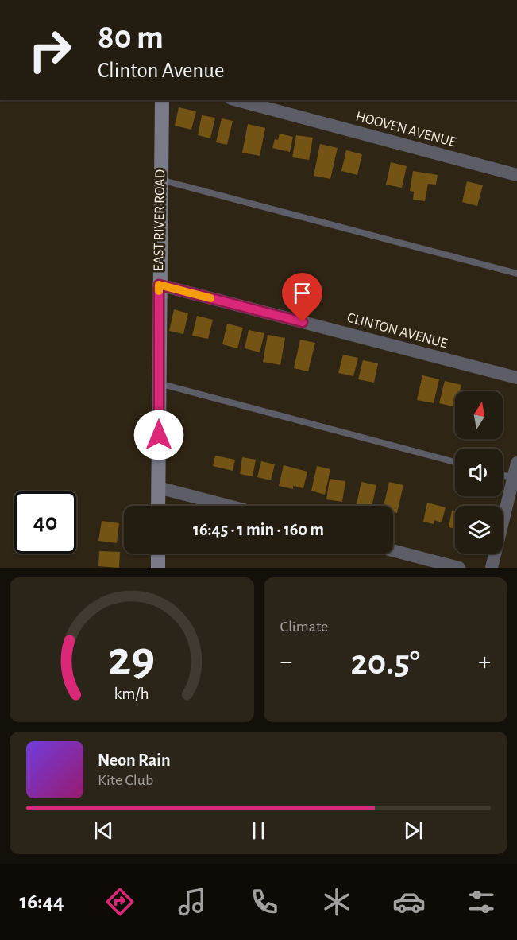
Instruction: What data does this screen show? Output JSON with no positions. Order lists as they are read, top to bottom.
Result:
{
  "streets": {
    "street": ["HOOVEN AVENUE", "EAST RIVER ROAD", "CLINTON AVENUE"]
  },
  "crossings": [
    ["EAST RIVER ROAD", "CLINTON AVENUE"]
  ],
  "north": "top",
  "page": {
    "turn": ["80 m", "Clinton Avenue"],
    "limit": "40",
    "trip": "16:45 · 1 min · 160 m",
    "tile": "Climate",
    "heat": ["−", "20.5°", "+"],
    "song": ["Neon Rain", "Kite Club"],
    "tabs": "16:44",
    "gauge": ["29", "km/h"]
  }
}
